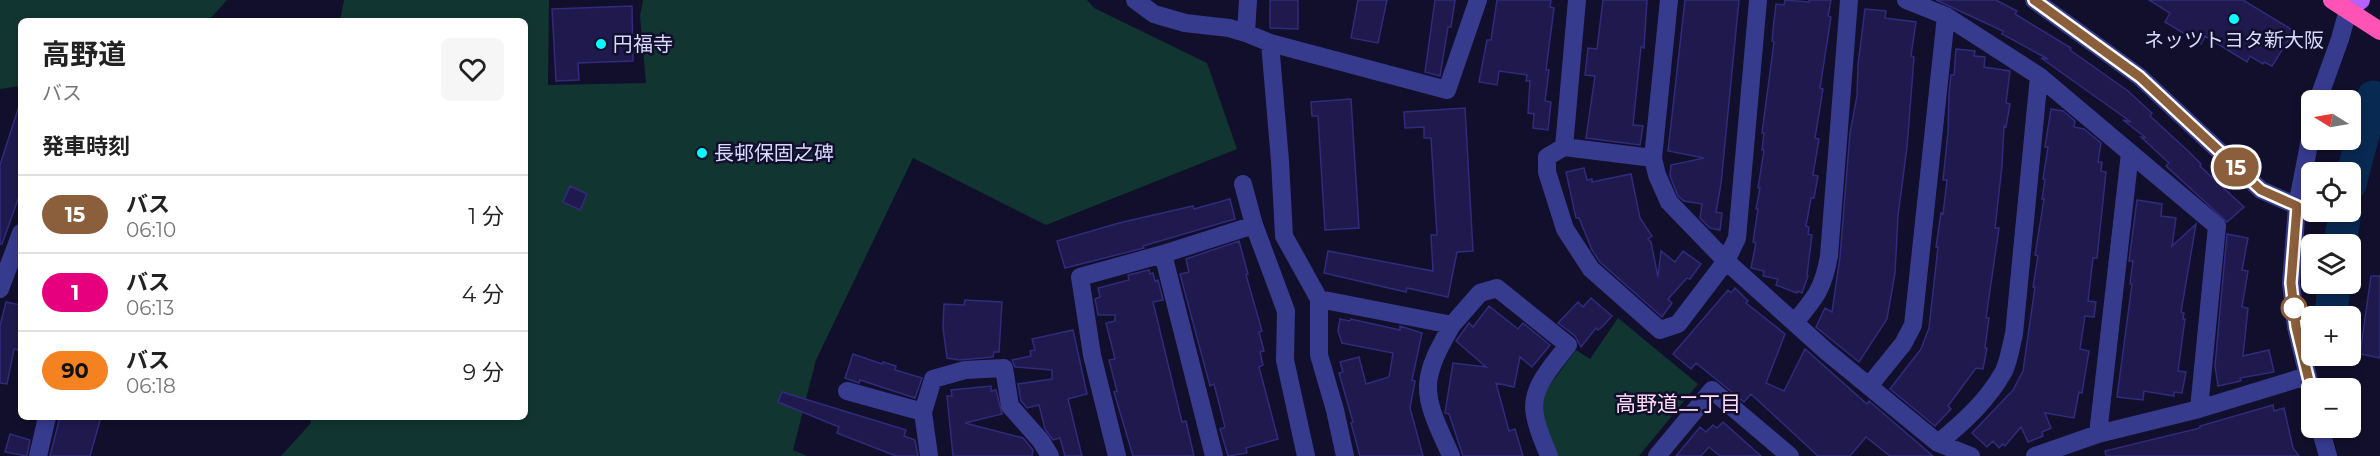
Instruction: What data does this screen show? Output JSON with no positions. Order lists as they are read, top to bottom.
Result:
{
  "districts": ["高野道二丁目"],
  "places": ["ネッツトヨタ新大阪", "円福寺", "長邨保固之碑"],
  "lines": ["bus line 15"],
  "north": "left",
  "page": {
    "on_map": "15",
    "heading": [
      ["高野道", "バス"],
      "発車時刻"
    ],
    "map_buttons": ["+", "−"],
    "list": [
      {
        "mark": "15",
        "name": "バス",
        "note": "06:10",
        "value": "1 分"
      },
      {
        "mark": "1",
        "name": "バス",
        "note": "06:13",
        "value": "4 分"
      },
      {
        "mark": "90",
        "name": "バス",
        "note": "06:18",
        "value": "9 分"
      }
    ]
  }
}
